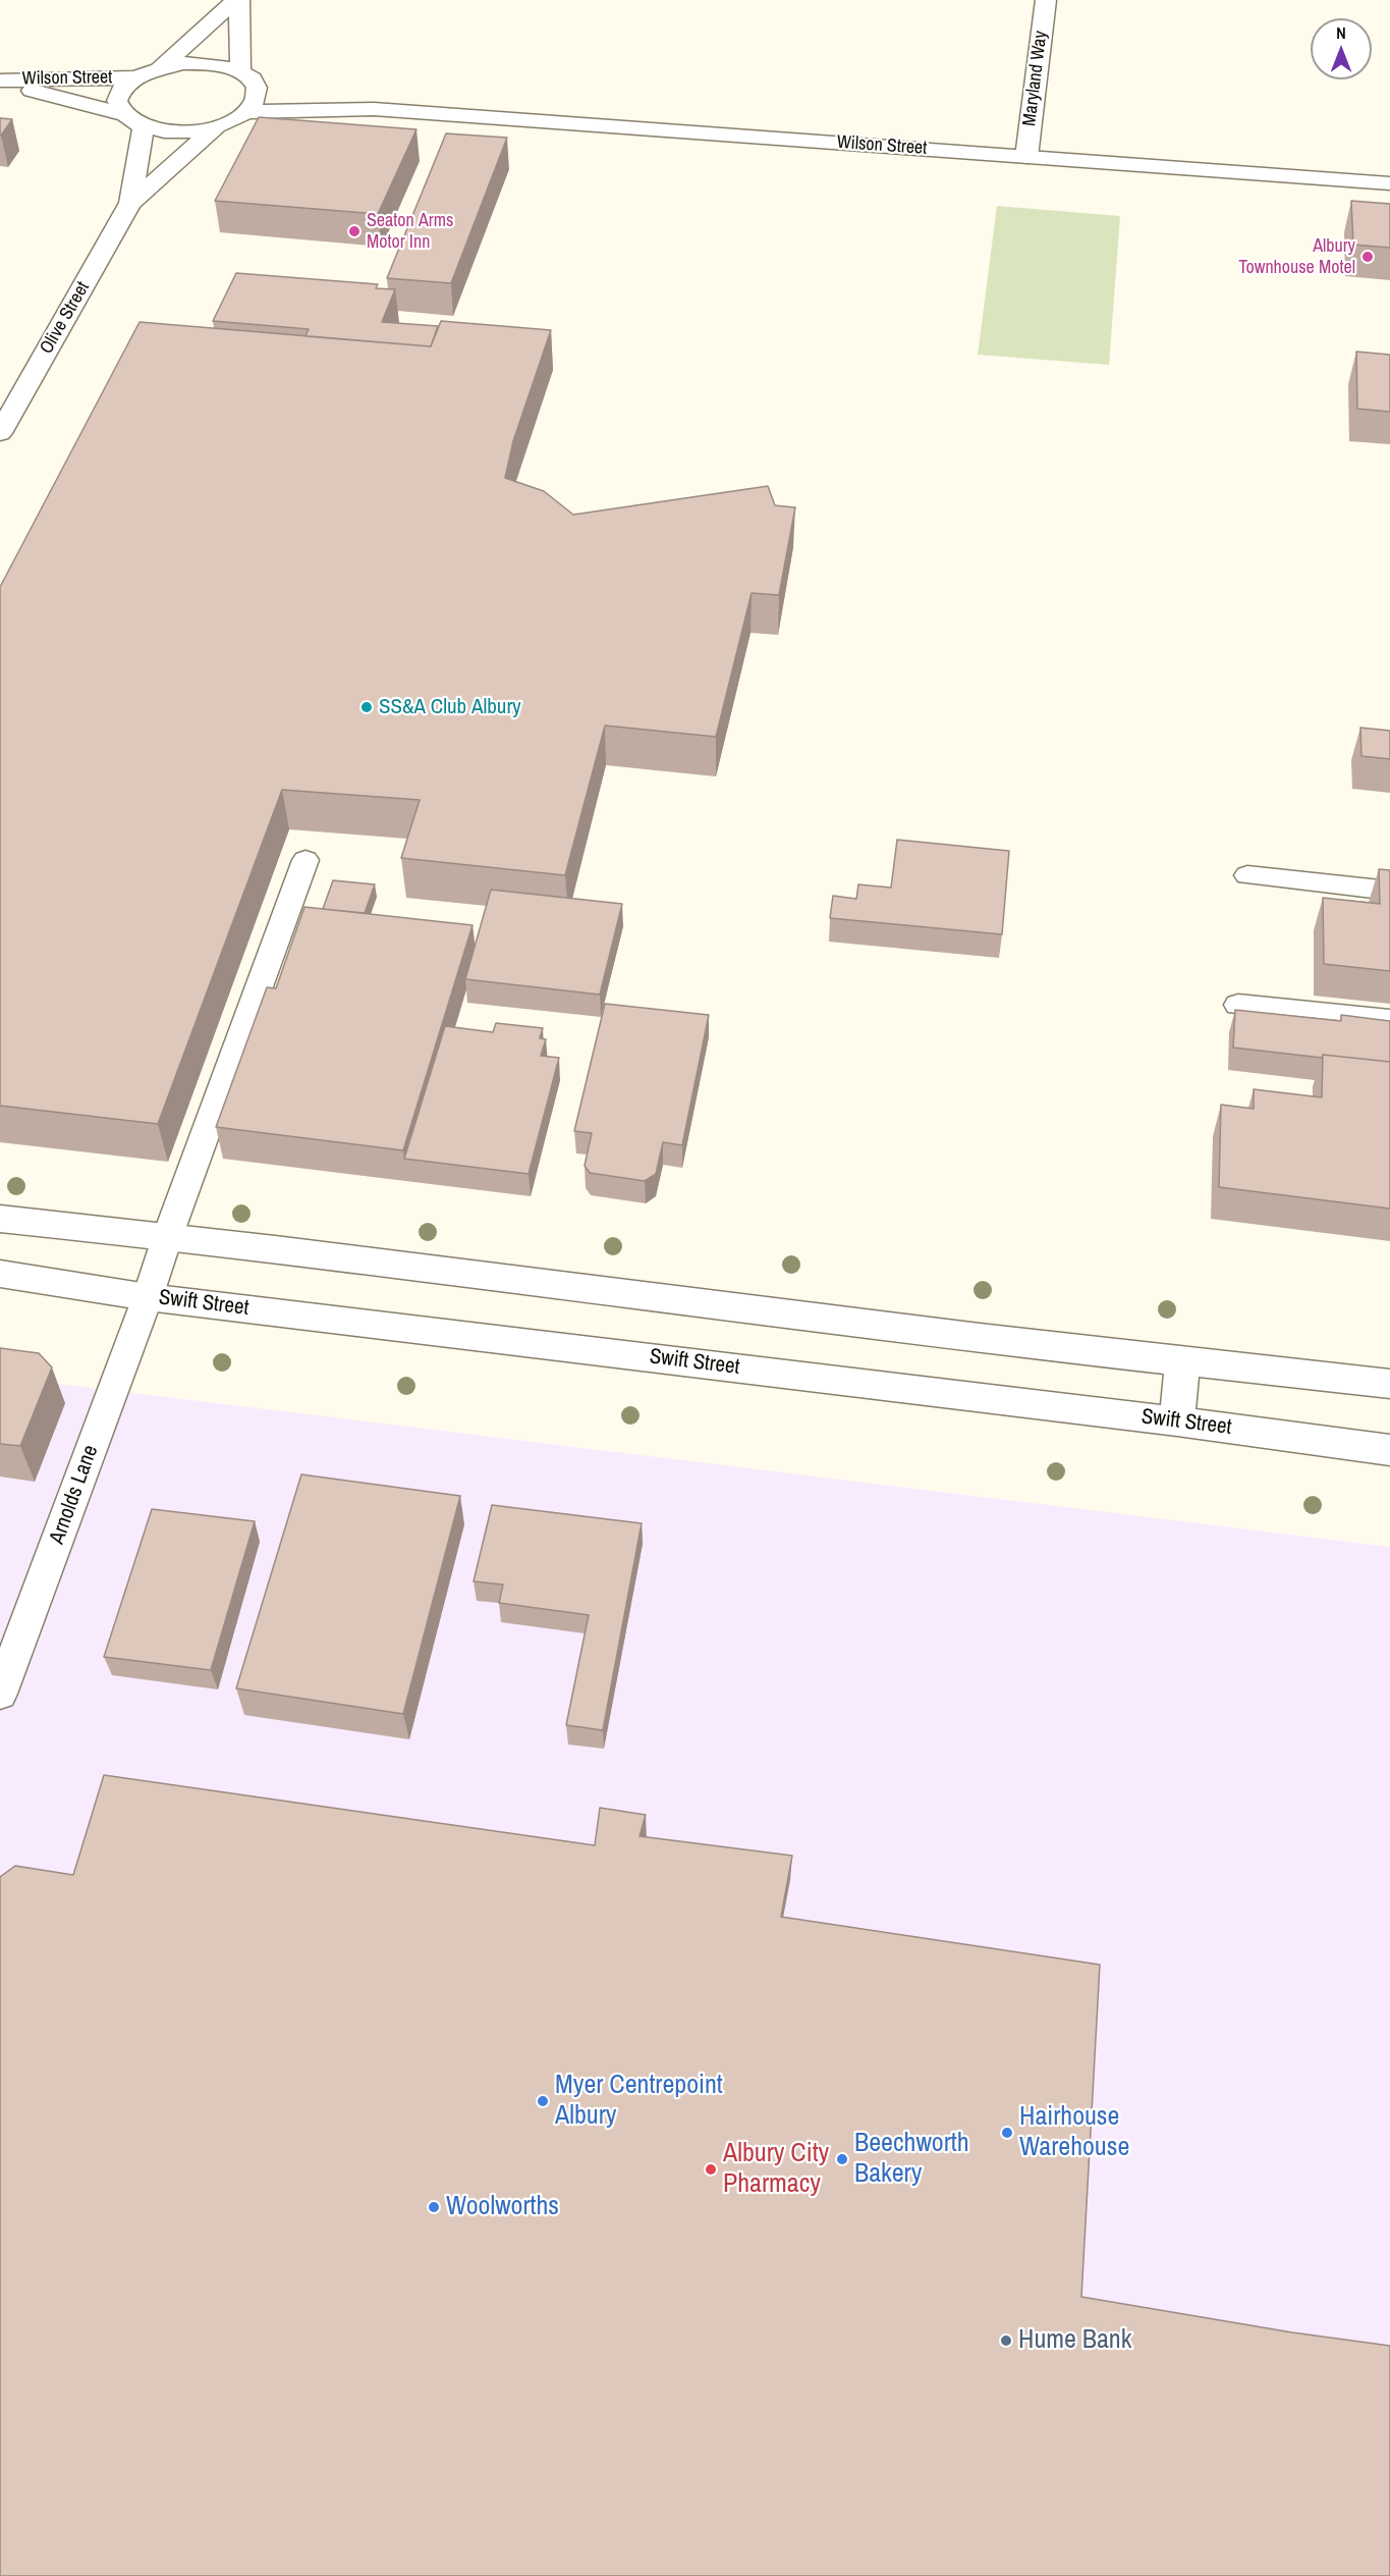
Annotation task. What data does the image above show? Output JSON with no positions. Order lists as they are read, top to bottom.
{
  "streets": {
    "street": [
      "Wilson Street",
      "Maryland Way",
      "Olive Street",
      "Swift Street"
    ],
    "lane": ["Arnolds Lane"]
  },
  "crossings": [
    ["Wilson Street", "Maryland Way"],
    ["Wilson Street", "Olive Street"],
    ["Swift Street", "Arnolds Lane"]
  ],
  "places": [
    "Seaton Arms Motor Inn",
    "Albury Townhouse Motel",
    "SS&A Club Albury",
    "Myer Centrepoint Albury",
    "Hairhouse Warehouse",
    "Beechworth Bakery",
    "Albury City Pharmacy",
    "Woolworths",
    "Hume Bank"
  ],
  "north": "top"
}
